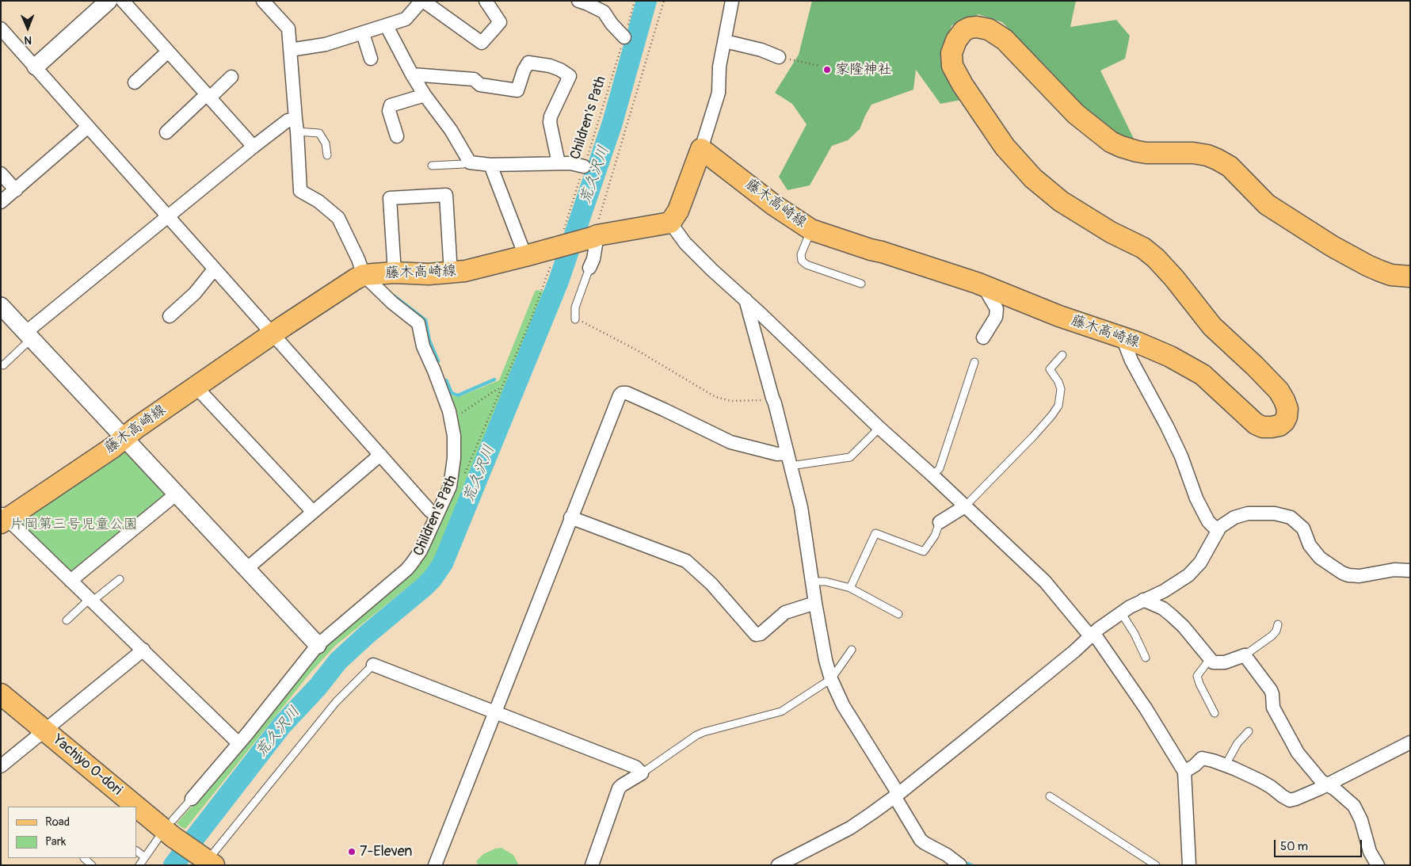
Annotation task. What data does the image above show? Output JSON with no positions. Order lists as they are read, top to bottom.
{
  "streets": {
    "main road": ["藤木高崎線", "Yachiyo O-dori"],
    "path": ["Children's Path"]
  },
  "crossings": [
    ["Children's Path", "藤木高崎線"]
  ],
  "water": ["荒久沢川"],
  "parks": ["片岡第三号児童公園"],
  "places": ["家隆神社", "7-Eleven"],
  "legend": ["Road", "Park"],
  "scale_bar": "50 m",
  "north": "bottom"
}
